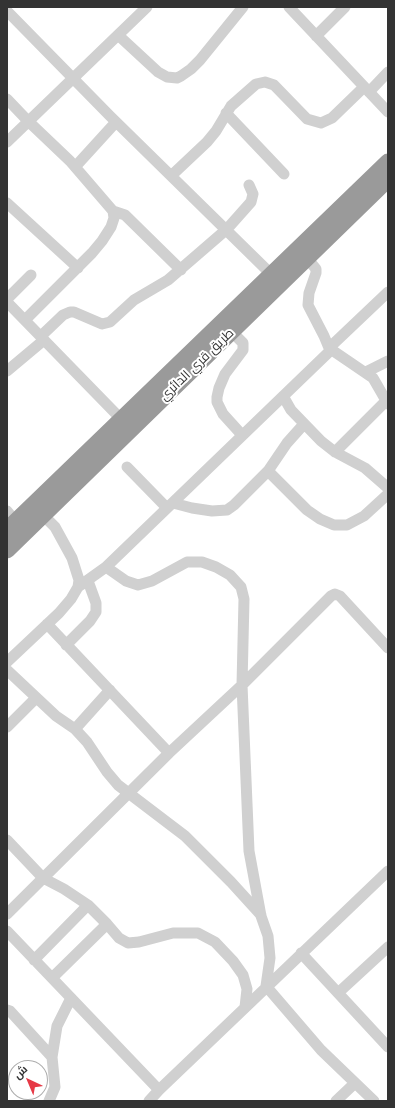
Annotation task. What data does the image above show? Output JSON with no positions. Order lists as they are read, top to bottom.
{
  "streets": {
    "highway": ["طريق قري الدائري"]
  },
  "north": "top left"
}
